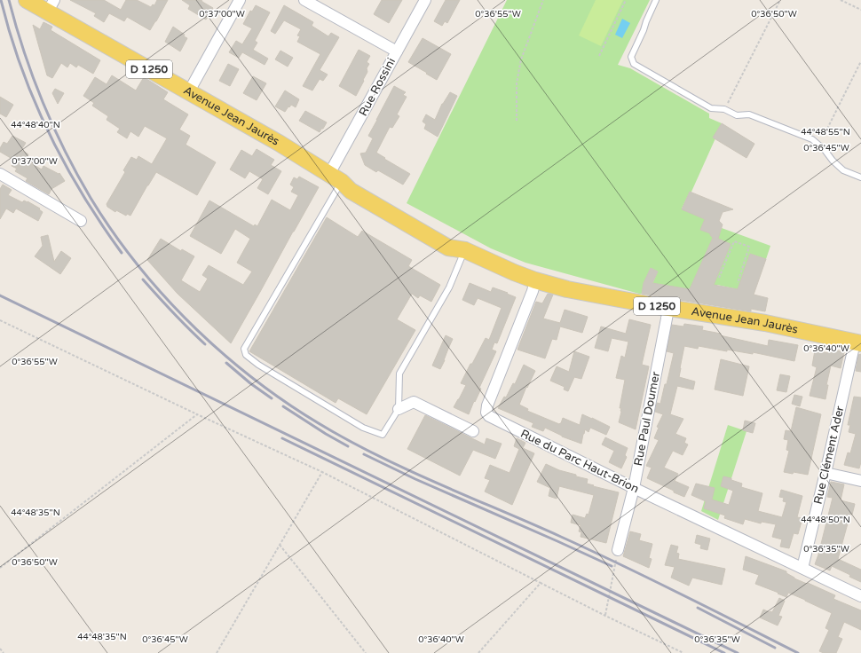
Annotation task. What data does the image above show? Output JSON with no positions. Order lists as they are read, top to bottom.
{
  "streets": {
    "main road": ["D 1250", "Avenue Jean Jaurès"],
    "street": [
      "Rue Rossini",
      "Rue Paul Doumer",
      "Rue Clément Ader",
      "Rue du Parc Haut-Brion"
    ]
  },
  "crossings": [
    ["Rue Rossini", "Avenue Jean Jaurès"],
    ["Avenue Jean Jaurès", "Rue Paul Doumer"],
    ["Avenue Jean Jaurès", "Rue Clément Ader"],
    ["Avenue Jean Jaurès", "Rue du Parc Haut-Brion"],
    ["Rue Paul Doumer", "Rue du Parc Haut-Brion"],
    ["Rue Clément Ader", "Rue du Parc Haut-Brion"]
  ],
  "coordinates": [
    "0°36'55\"W",
    "0°36'50\"W",
    "0°37'00\"W",
    "44°48'40\"N",
    "44°48'55\"N",
    "0°36'45\"W",
    "0°36'40\"W",
    "44°48'35\"N",
    "44°48'50\"N",
    "0°36'35\"W"
  ]
}
